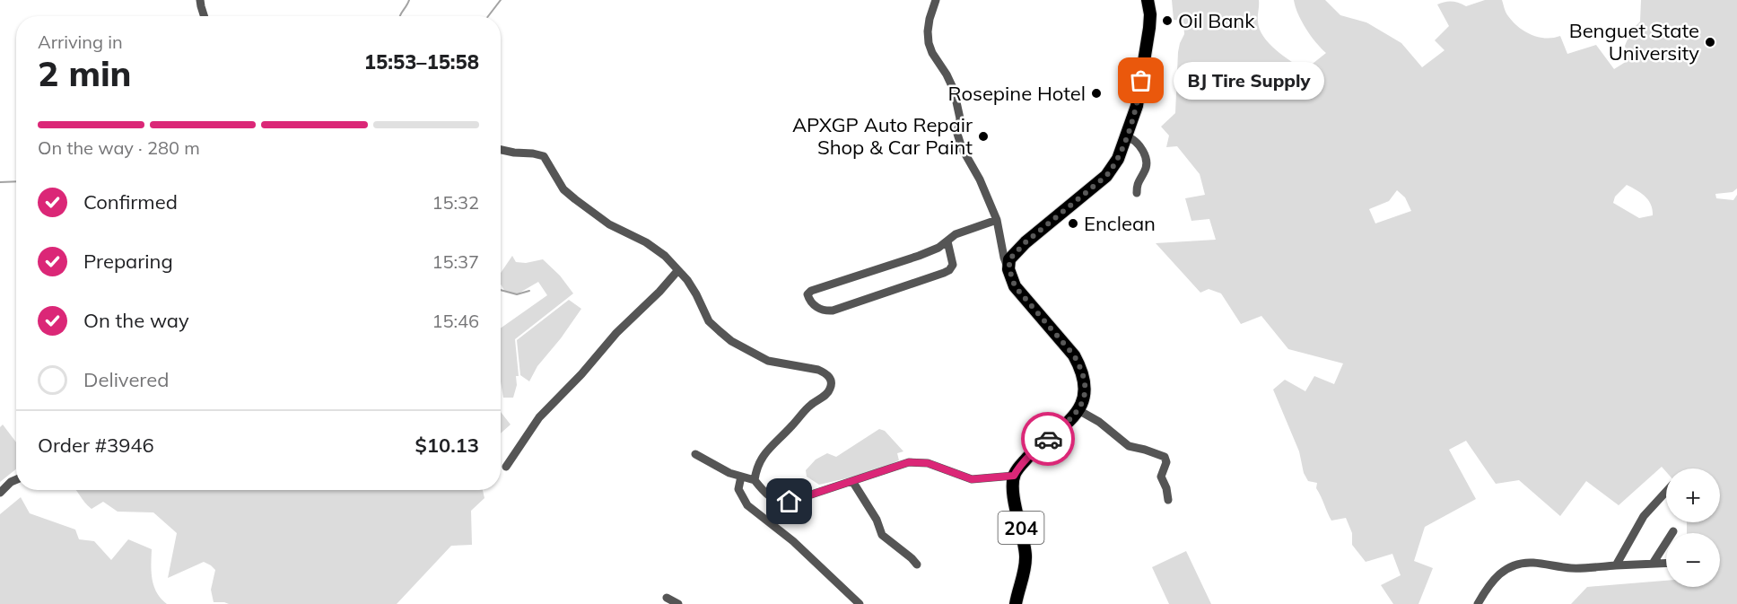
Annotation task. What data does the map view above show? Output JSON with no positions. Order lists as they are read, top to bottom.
{
  "streets": {
    "highway": ["204"]
  },
  "places": [
    "Oil Bank",
    "Benguet State University",
    "BJ Tire Supply",
    "Rosepine Hotel",
    "APXGP Auto Repair Shop & Car Paint",
    "Enclean"
  ],
  "page": {
    "heading": ["2 min", "Arriving in", "15:53–15:58"],
    "panel": ["Order #3946", "$10.13"],
    "bubble": "BJ Tire Supply",
    "bar": "On the way · 280 m",
    "list": [
      ["Confirmed", "15:32"],
      ["Preparing", "15:37"],
      ["On the way", "15:46"],
      "Delivered"
    ],
    "map_buttons": ["+", "−"]
  }
}
